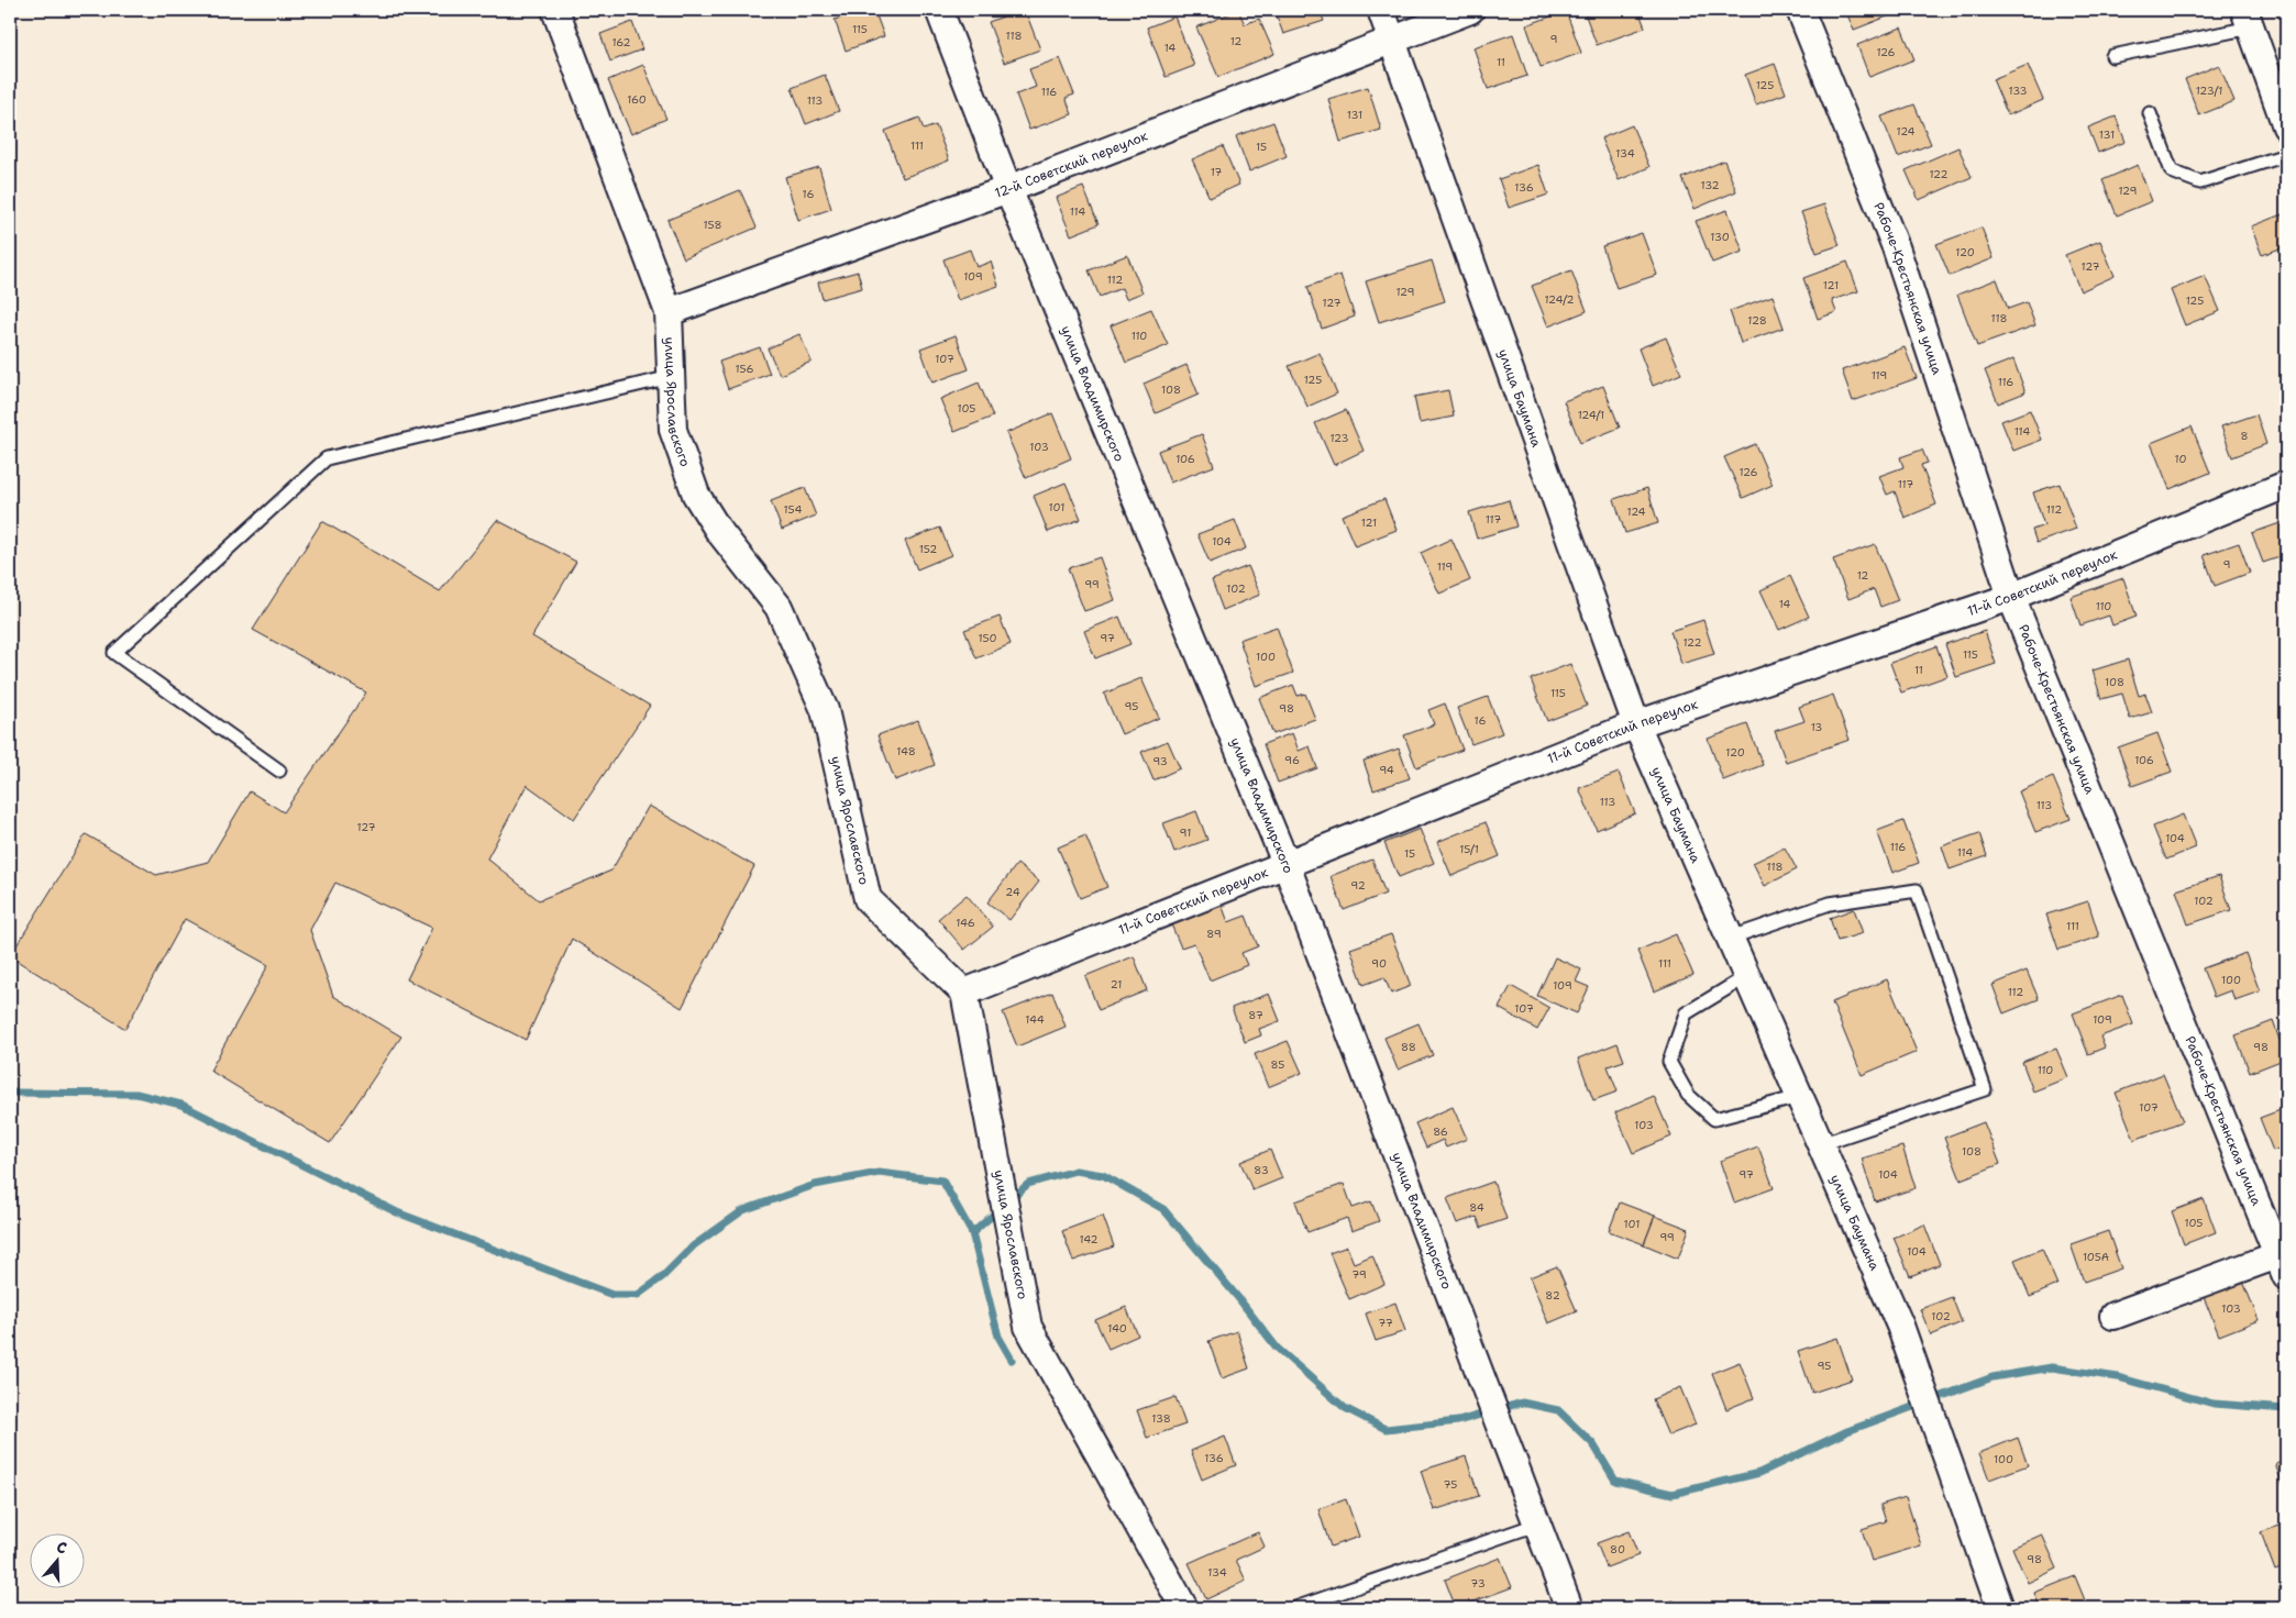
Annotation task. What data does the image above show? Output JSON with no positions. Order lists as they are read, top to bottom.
{
  "streets": {
    "street": [
      "12-й Советский переулок",
      "Рабоче-Крестьянская улица",
      "улица Владимирского",
      "улица Баумана",
      "улица Ярославского",
      "11-й Советский переулок"
    ]
  },
  "crossings": [
    ["12-й Советский переулок", "улица Владимирского"],
    ["12-й Советский переулок", "улица Баумана"],
    ["12-й Советский переулок", "улица Ярославского"],
    ["Рабоче-Крестьянская улица", "11-й Советский переулок"],
    ["улица Владимирского", "11-й Советский переулок"],
    ["улица Баумана", "11-й Советский переулок"],
    ["улица Ярославского", "11-й Советский переулок"]
  ],
  "house_numbers": [
    "115",
    "118",
    "9",
    "12",
    "162",
    "14",
    "126",
    "11",
    "125",
    "133",
    "123/1",
    "116",
    "160",
    "113",
    "131",
    "124",
    "131",
    "111",
    "15",
    "134",
    "17",
    "122",
    "132",
    "136",
    "129",
    "16",
    "114",
    "158",
    "130",
    "120",
    "127",
    "109",
    "112",
    "121",
    "129",
    "124/2",
    "125",
    "127",
    "118",
    "128",
    "110",
    "107",
    "156",
    "119",
    "125",
    "116",
    "108",
    "105",
    "124/1",
    "114",
    "8",
    "123",
    "103",
    "106",
    "10",
    "126",
    "117",
    "101",
    "154",
    "112",
    "124",
    "117",
    "121",
    "104",
    "152",
    "9",
    "119",
    "12",
    "99",
    "102",
    "14",
    "110",
    "150",
    "97",
    "122",
    "115",
    "100",
    "11",
    "108",
    "115",
    "95",
    "98",
    "16",
    "13",
    "148",
    "120",
    "96",
    "106",
    "93",
    "94",
    "113",
    "113",
    "127",
    "91",
    "104",
    "116",
    "15/1",
    "114",
    "15",
    "118",
    "92",
    "24",
    "102",
    "146",
    "111",
    "89",
    "90",
    "111",
    "100",
    "21",
    "109",
    "112",
    "107",
    "87",
    "144",
    "109",
    "88",
    "98",
    "85",
    "110",
    "107",
    "103",
    "86",
    "108",
    "83",
    "97",
    "104",
    "84",
    "105",
    "101",
    "99",
    "142",
    "104",
    "105А",
    "79",
    "82",
    "103",
    "102",
    "77",
    "140",
    "95",
    "138",
    "136",
    "100",
    "75",
    "80",
    "98",
    "134",
    "73"
  ],
  "north": "top"
}
